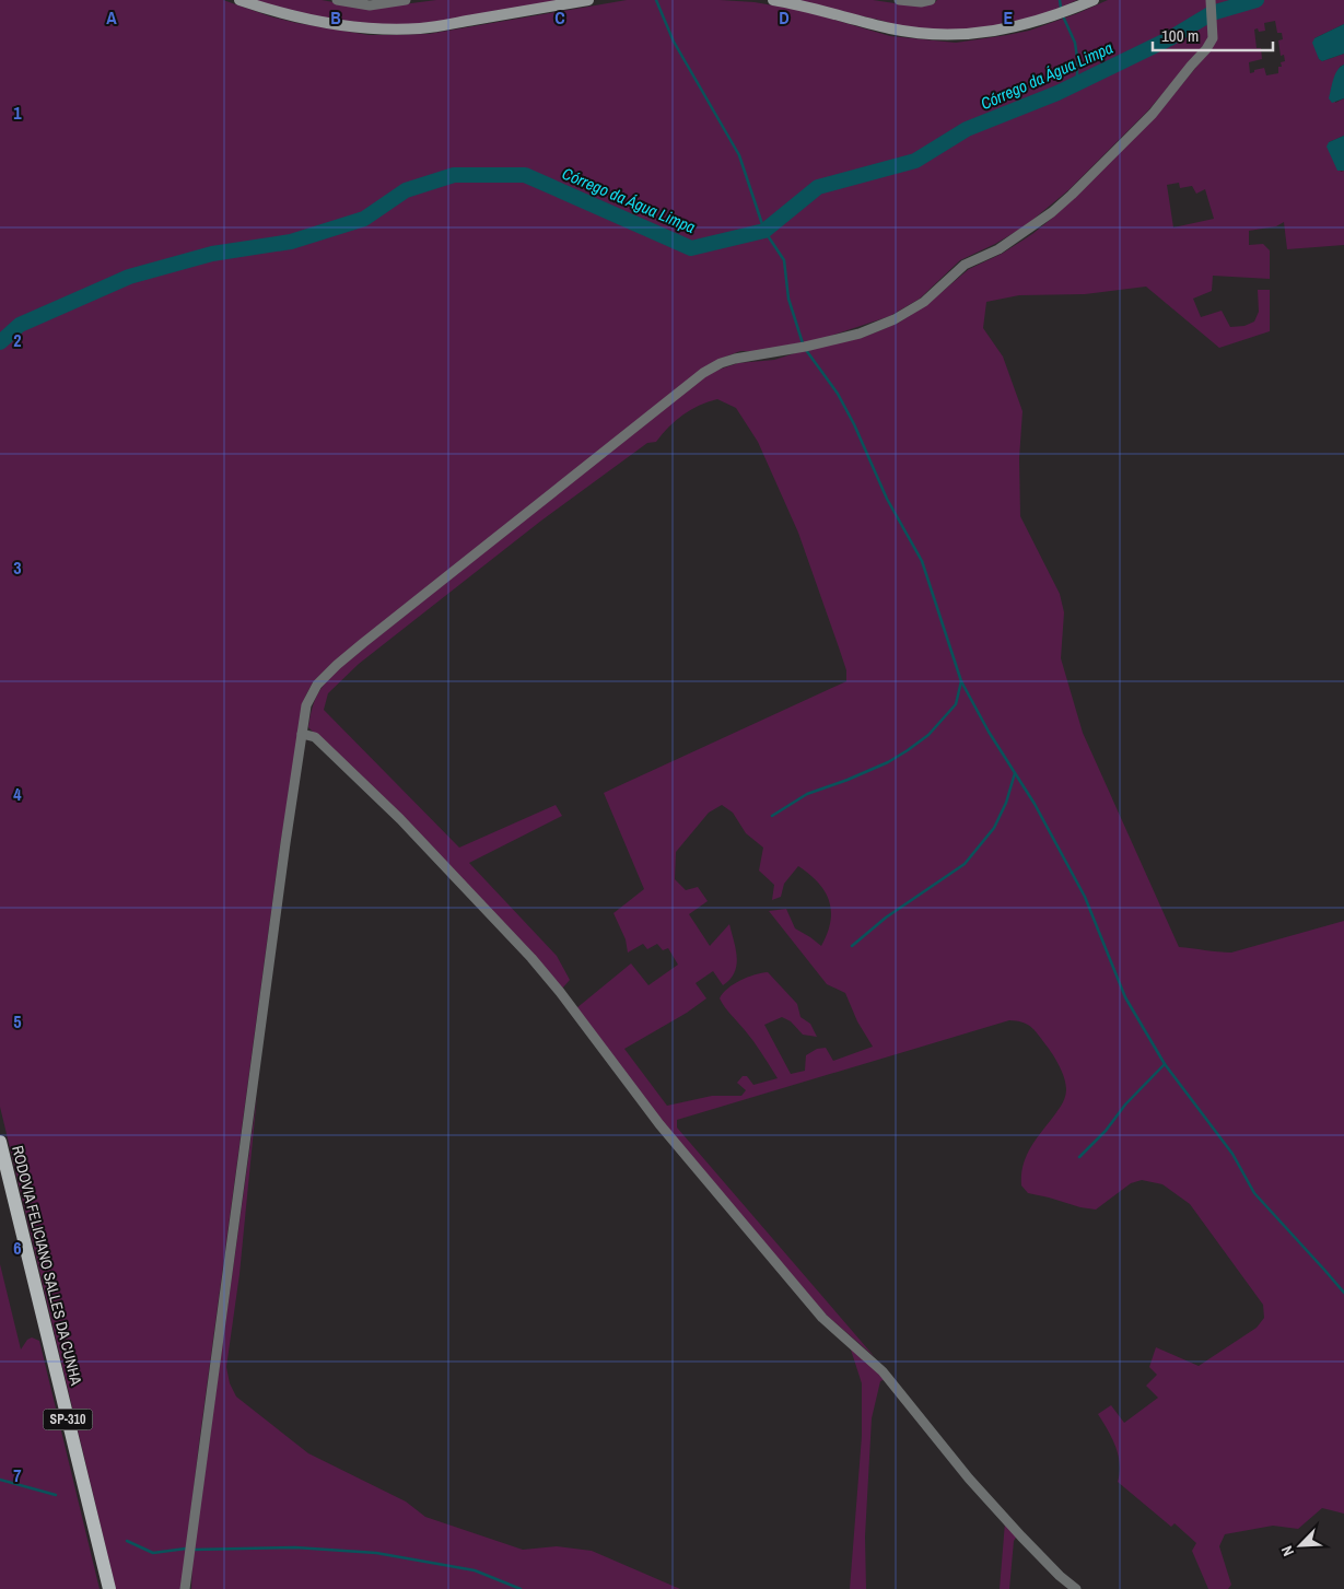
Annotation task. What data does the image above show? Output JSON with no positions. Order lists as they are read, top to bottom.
{
  "streets": {
    "main road": ["RODOVIA FELICIANO SALLES DA CUNHA", "SP-310"]
  },
  "water": ["Córrego da Água Limpa"],
  "scale_bar": "100 m",
  "north": "bottom left",
  "grid": {
    "columns": [
      "A",
      "B",
      "C",
      "D",
      "E"
    ],
    "rows": [
      "1",
      "2",
      "3",
      "4",
      "5",
      "6",
      "7"
    ]
  }
}
